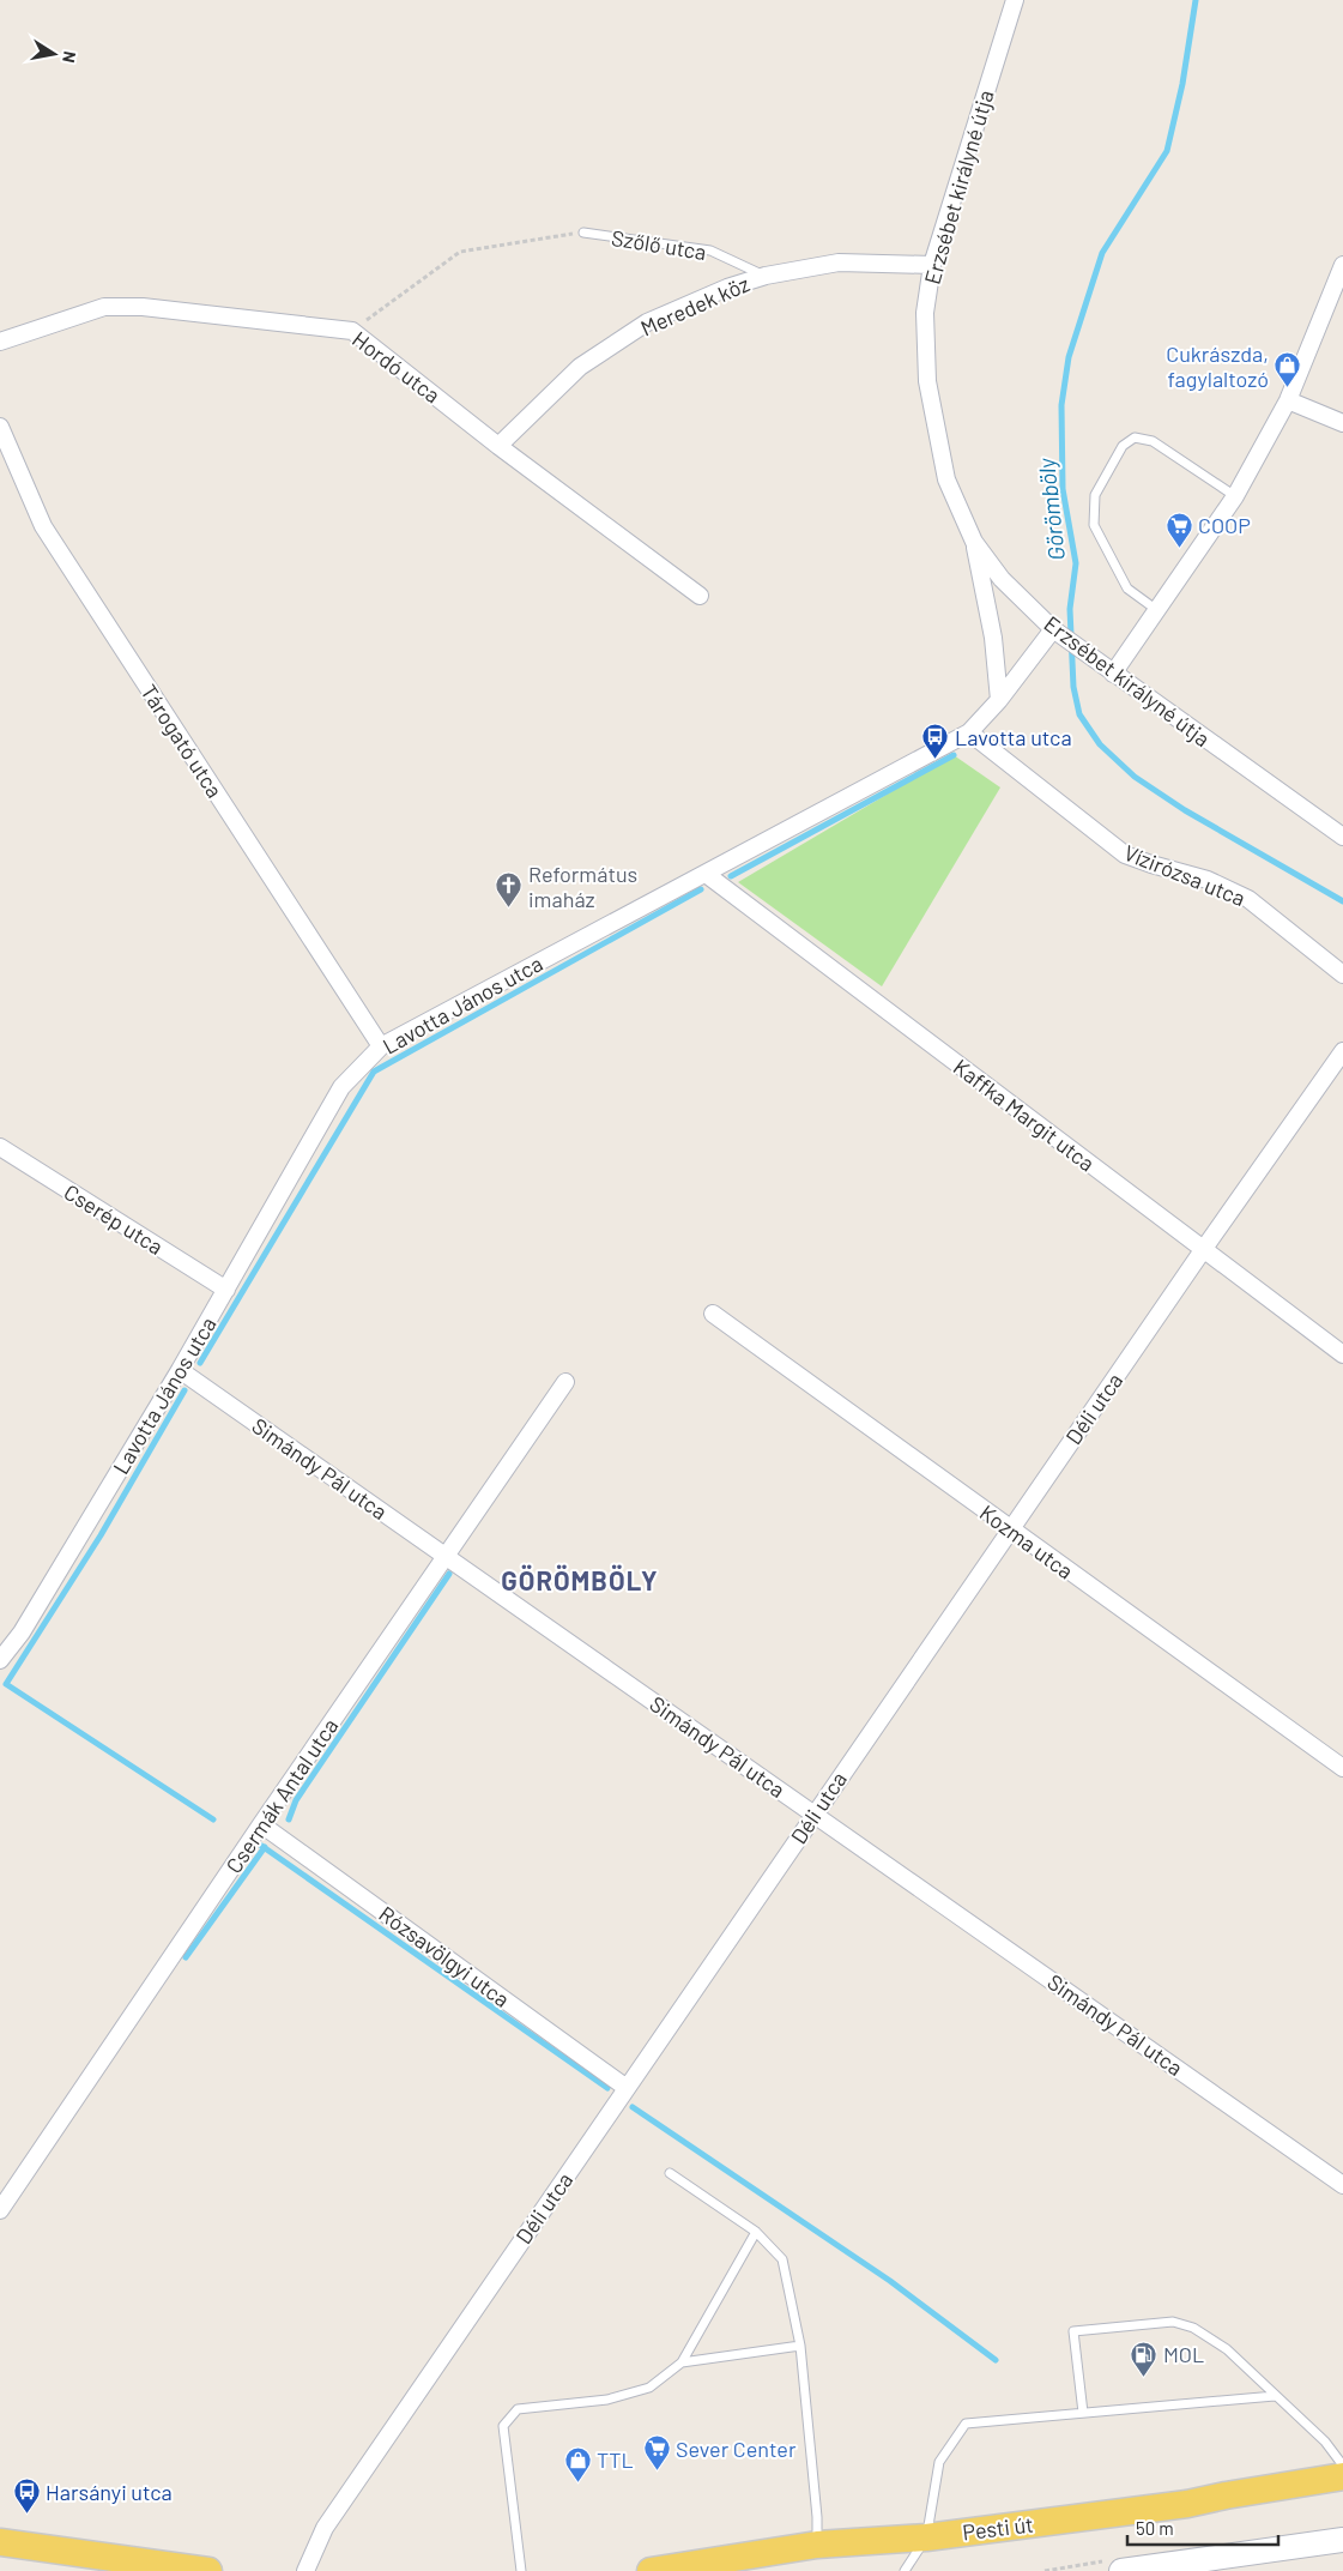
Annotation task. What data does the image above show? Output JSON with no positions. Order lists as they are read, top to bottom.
{
  "streets": {
    "main road": ["Pesti út"],
    "street": [
      "Erzsébet királyné útja",
      "Meredek köz",
      "Hordó utca",
      "Tárogató utca",
      "Vízirózsa utca",
      "Lavotta János utca",
      "Kaffka Margit utca",
      "Cserép utca",
      "Déli utca",
      "Simándy Pál utca",
      "Kozma utca",
      "Csermák Antal utca",
      "Rózsavölgyi utca"
    ],
    "lane": ["Szőlő utca"]
  },
  "crossings": [
    ["Erzsébet királyné útja", "Meredek köz"],
    ["Erzsébet királyné útja", "Lavotta János utca"],
    ["Szőlő utca", "Meredek köz"],
    ["Meredek köz", "Hordó utca"],
    ["Tárogató utca", "Lavotta János utca"],
    ["Vízirózsa utca", "Lavotta János utca"],
    ["Lavotta János utca", "Kaffka Margit utca"],
    ["Lavotta János utca", "Cserép utca"],
    ["Lavotta János utca", "Simándy Pál utca"],
    ["Kaffka Margit utca", "Déli utca"],
    ["Déli utca", "Simándy Pál utca"],
    ["Déli utca", "Kozma utca"],
    ["Déli utca", "Rózsavölgyi utca"],
    ["Simándy Pál utca", "Csermák Antal utca"],
    ["Csermák Antal utca", "Rózsavölgyi utca"]
  ],
  "districts": ["GÖRÖMBÖLY"],
  "water": ["Görömböly"],
  "places": {
    "shop": ["Cukrászda, fagylaltozó", "TTL"],
    "supermarket": ["COOP", "Sever Center"],
    "bus stop": ["Lavotta utca", "Harsányi utca"],
    "church": ["Református imaház"],
    "fuel station": ["MOL"]
  },
  "scale_bar": "50 m",
  "north": "right"
}
